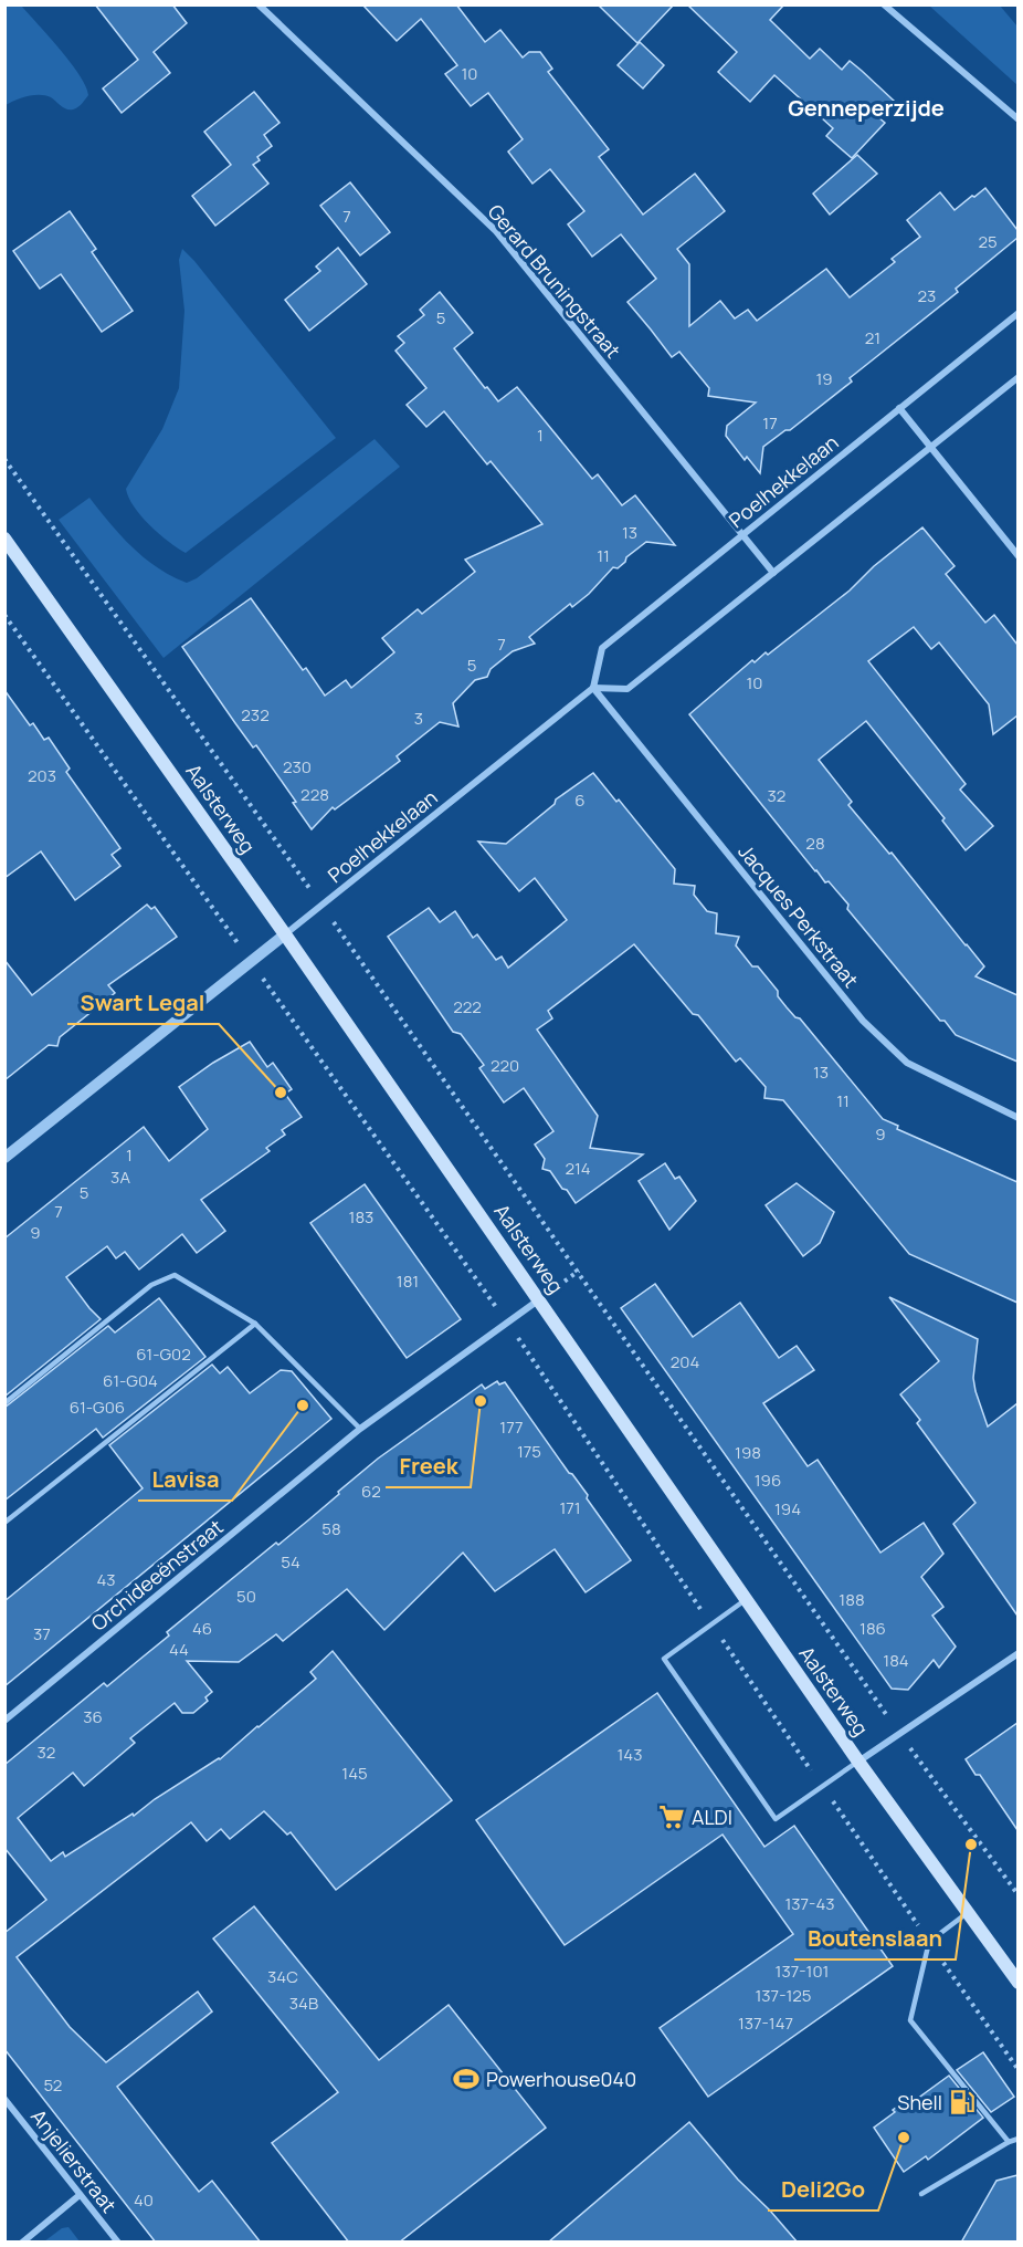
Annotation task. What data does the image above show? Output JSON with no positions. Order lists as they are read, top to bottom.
{
  "streets": {
    "main road": ["Aalsterweg"],
    "street": [
      "Gerard Bruningstraat",
      "Poelhekkelaan",
      "Jacques Perkstraat",
      "Orchideeënstraat",
      "Anjelierstraat"
    ]
  },
  "crossings": [
    ["Gerard Bruningstraat", "Poelhekkelaan"],
    ["Poelhekkelaan", "Aalsterweg"],
    ["Poelhekkelaan", "Jacques Perkstraat"],
    ["Aalsterweg", "Orchideeënstraat"]
  ],
  "districts": ["Genneperzijde"],
  "places": {
    "other": [
      "Swart Legal",
      "Freek",
      "Lavisa",
      "Boutenslaan",
      "Deli2Go"
    ],
    "supermarket": ["ALDI"],
    "sports": ["Powerhouse040"],
    "fuel station": ["Shell"]
  },
  "house_numbers": [
    "10",
    "7",
    "25",
    "23",
    "5",
    "21",
    "19",
    "17",
    "1",
    "13",
    "11",
    "7",
    "5",
    "10",
    "232",
    "3",
    "230",
    "203",
    "228",
    "32",
    "6",
    "28",
    "222",
    "220",
    "13",
    "11",
    "9",
    "1",
    "214",
    "3A",
    "5",
    "7",
    "183",
    "9",
    "181",
    "61-G02",
    "204",
    "61-G04",
    "61-G06",
    "177",
    "175",
    "198",
    "196",
    "62",
    "171",
    "194",
    "58",
    "54",
    "43",
    "50",
    "188",
    "46",
    "186",
    "37",
    "44",
    "184",
    "36",
    "32",
    "143",
    "145",
    "137-43",
    "137-101",
    "34C",
    "137-125",
    "34B",
    "137-147",
    "52",
    "40"
  ]
}
